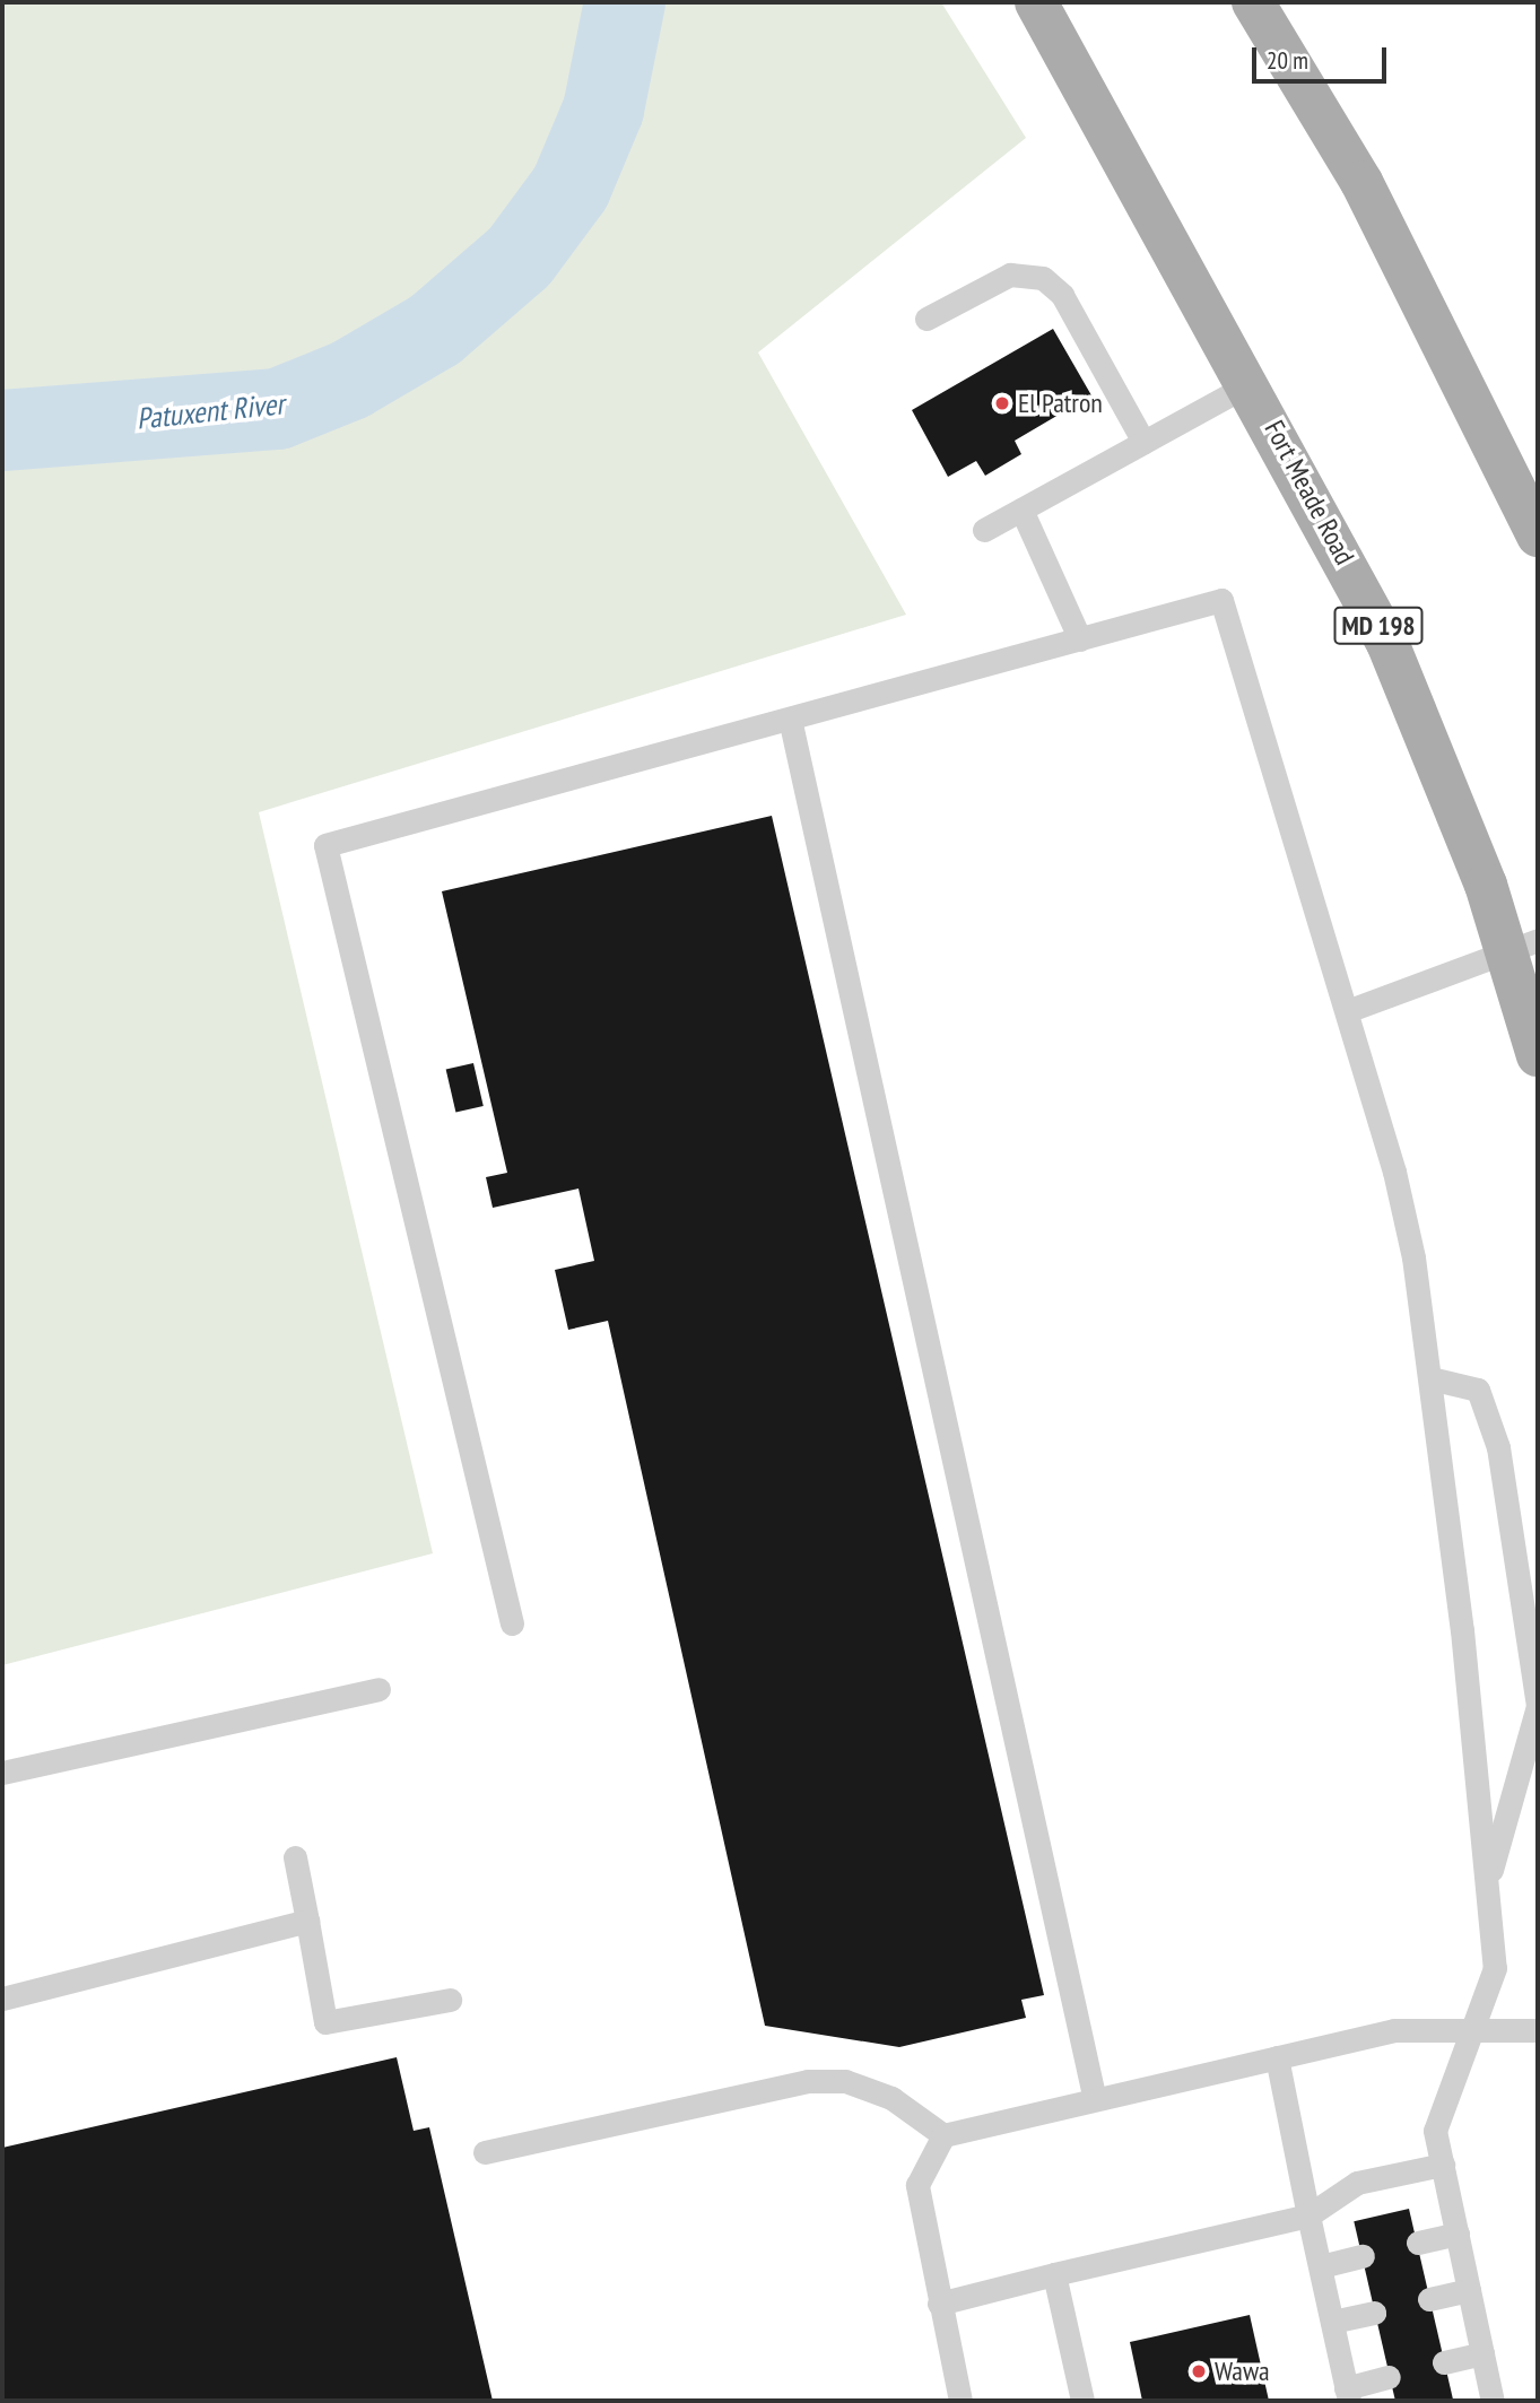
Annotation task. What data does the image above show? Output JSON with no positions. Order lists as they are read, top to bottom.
{
  "streets": {
    "main road": ["Fort Meade Road", "MD 198"]
  },
  "water": ["Patuxent River"],
  "places": ["El Patron", "Wawa"],
  "scale_bar": "20 m"
}
